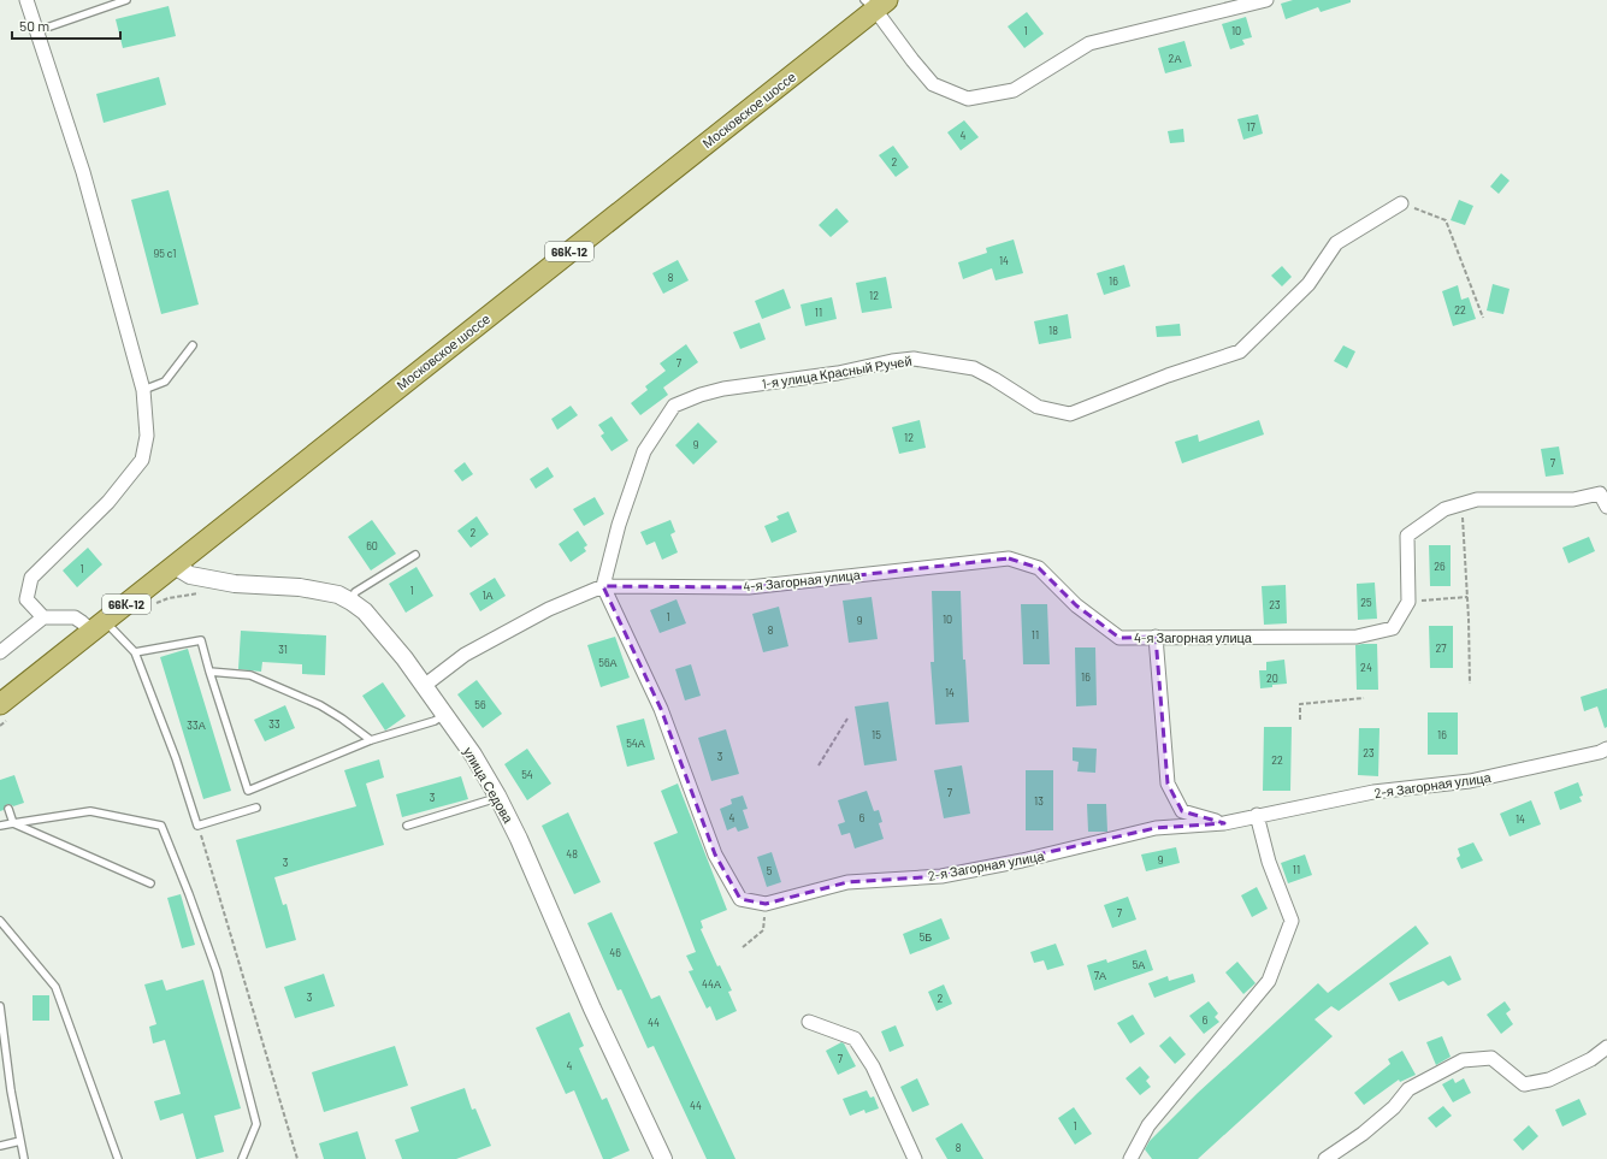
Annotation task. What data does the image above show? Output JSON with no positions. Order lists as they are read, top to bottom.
{
  "streets": {
    "main road": ["Московское шоссе", "66К-12"],
    "street": [
      "1-я улица Красный Ручей",
      "4-я Загорная улица",
      "улица Седова",
      "2-я Загорная улица"
    ]
  },
  "crossings": [
    ["Московское шоссе", "улица Седова"],
    ["1-я улица Красный Ручей", "4-я Загорная улица"],
    ["4-я Загорная улица", "улица Седова"]
  ],
  "house_numbers": [
    "1",
    "10",
    "2А",
    "17",
    "4",
    "2",
    "95 с1",
    "14",
    "8",
    "16",
    "12",
    "22",
    "11",
    "18",
    "7",
    "12",
    "9",
    "7",
    "2",
    "60",
    "26",
    "1",
    "1",
    "1А",
    "25",
    "23",
    "1",
    "10",
    "9",
    "8",
    "11",
    "27",
    "31",
    "56А",
    "24",
    "16",
    "20",
    "14",
    "56",
    "33",
    "33А",
    "15",
    "16",
    "54А",
    "23",
    "3",
    "22",
    "54",
    "7",
    "3",
    "13",
    "4",
    "6",
    "14",
    "48",
    "9",
    "3",
    "11",
    "5",
    "7",
    "5Б",
    "46",
    "5А",
    "7А",
    "44А",
    "3",
    "2",
    "6",
    "44",
    "7",
    "4",
    "44",
    "1",
    "8"
  ],
  "scale_bar": "50 m"
}
